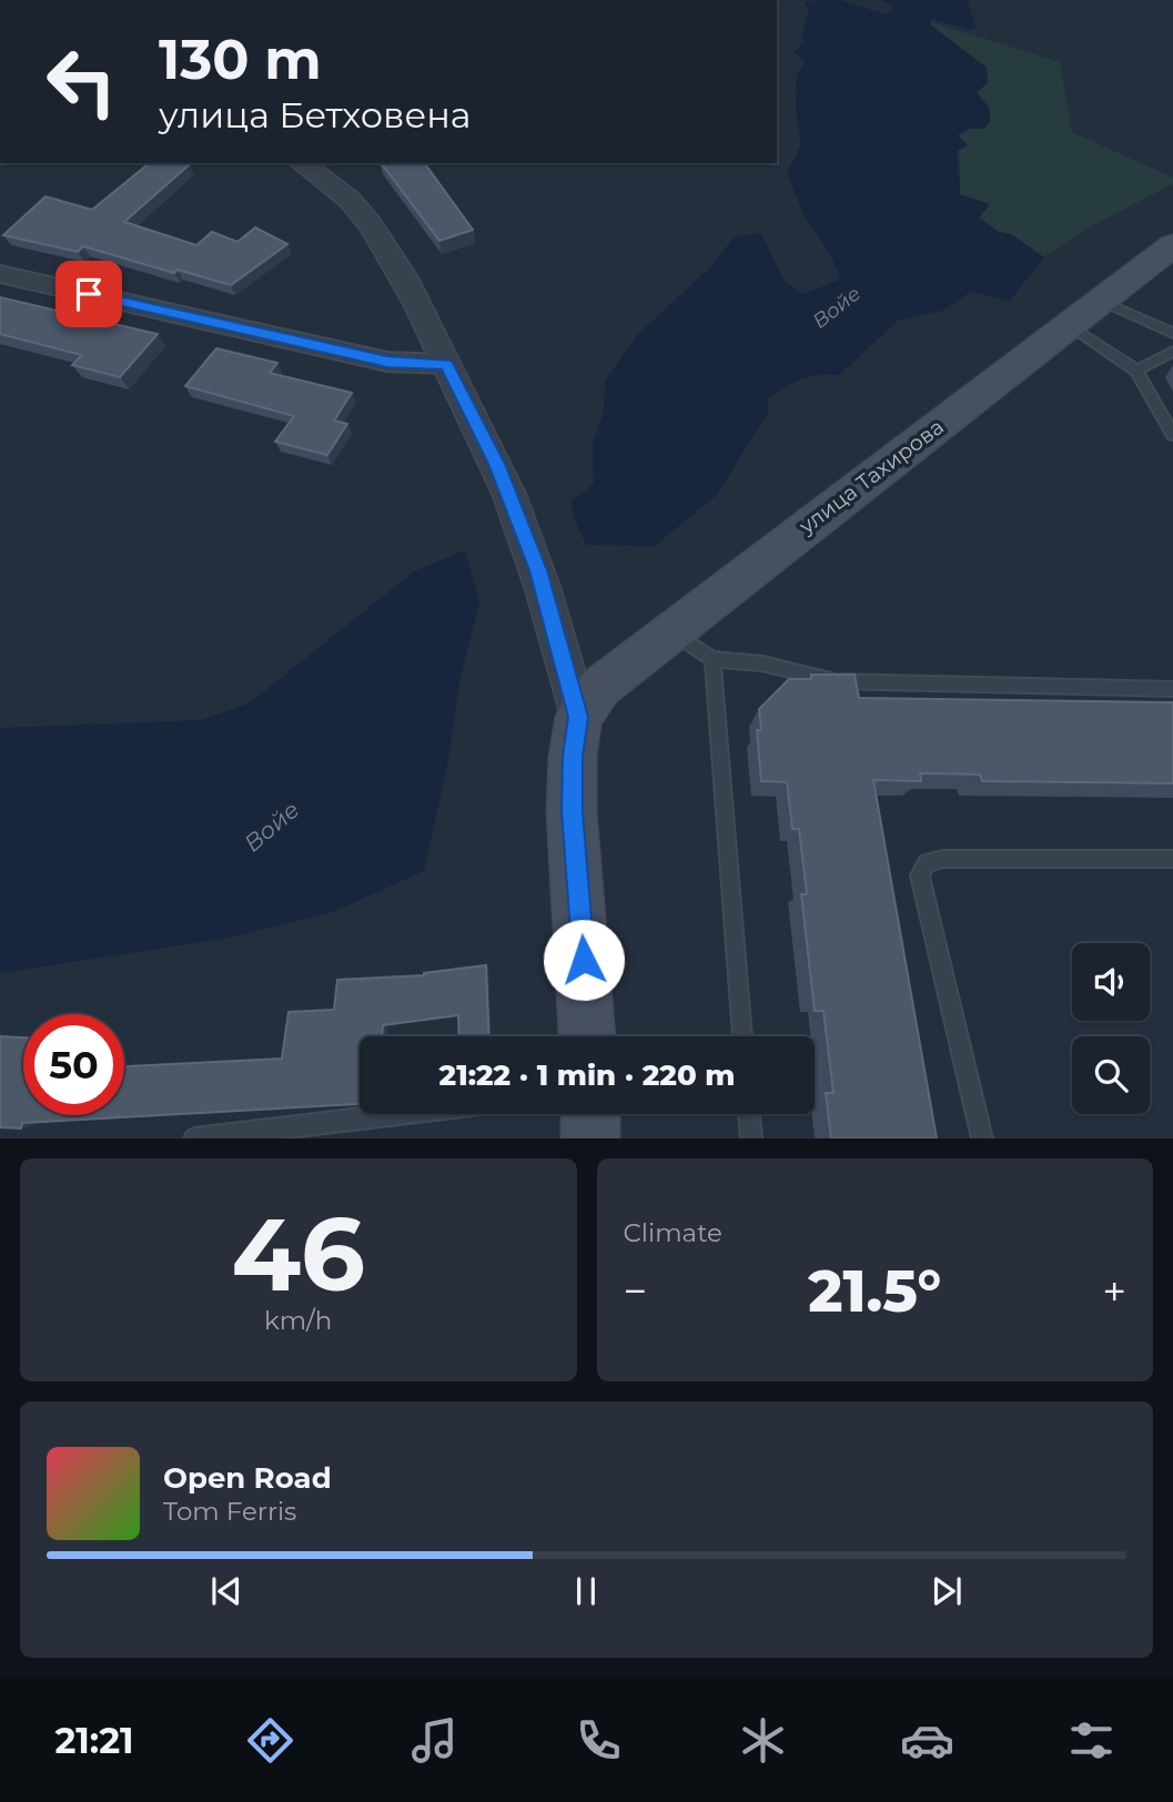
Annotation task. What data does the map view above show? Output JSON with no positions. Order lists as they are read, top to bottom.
{
  "streets": {
    "main road": ["улица Тахирова"]
  },
  "water": ["Войе"],
  "page": {
    "turn": ["130 m", "улица Бетховена"],
    "limit": "50",
    "trip": "21:22 · 1 min · 220 m",
    "tile": [
      ["46", "km/h"],
      "Climate"
    ],
    "heat": ["−", "21.5°", "+"],
    "song": ["Open Road", "Tom Ferris"],
    "tabs": "21:21"
  }
}
